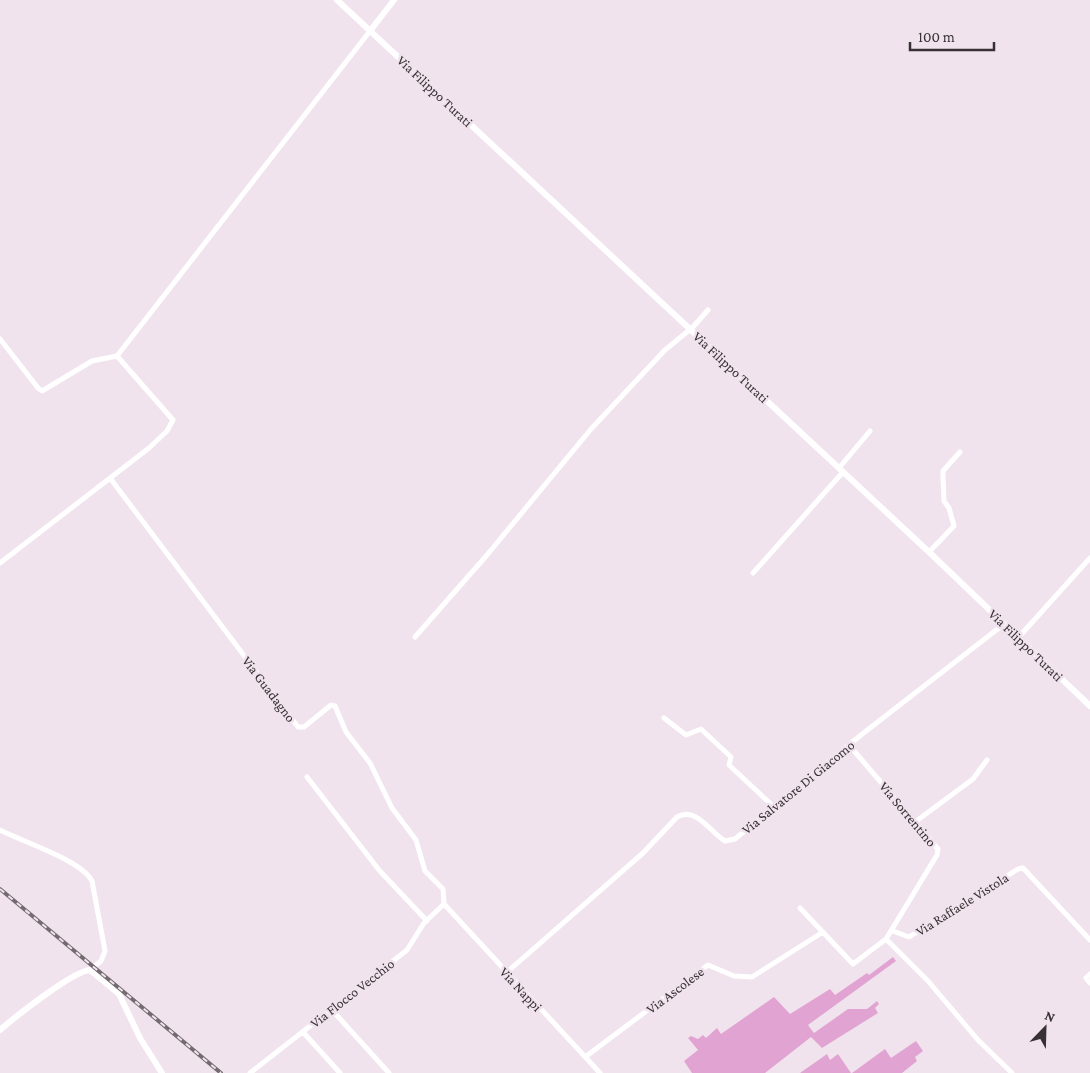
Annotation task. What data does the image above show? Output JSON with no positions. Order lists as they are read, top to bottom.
{
  "streets": {
    "street": [
      "Via Filippo Turati",
      "Via Guadagno",
      "Via Salvatore Di Giacomo",
      "Via Sorrentino",
      "Via Raffaele Vistola",
      "Via Nappi",
      "Via Ascolese",
      "Via Flocco Vecchio"
    ]
  },
  "crossings": [
    ["Via Filippo Turati", "Via Salvatore Di Giacomo"],
    ["Via Guadagno", "Via Nappi"],
    ["Via Guadagno", "Via Flocco Vecchio"],
    ["Via Salvatore Di Giacomo", "Via Sorrentino"],
    ["Via Salvatore Di Giacomo", "Via Nappi"],
    ["Via Sorrentino", "Via Raffaele Vistola"],
    ["Via Sorrentino", "Via Ascolese"],
    ["Via Nappi", "Via Ascolese"],
    ["Via Nappi", "Via Flocco Vecchio"]
  ],
  "scale_bar": "100 m",
  "north": "top right"
}
